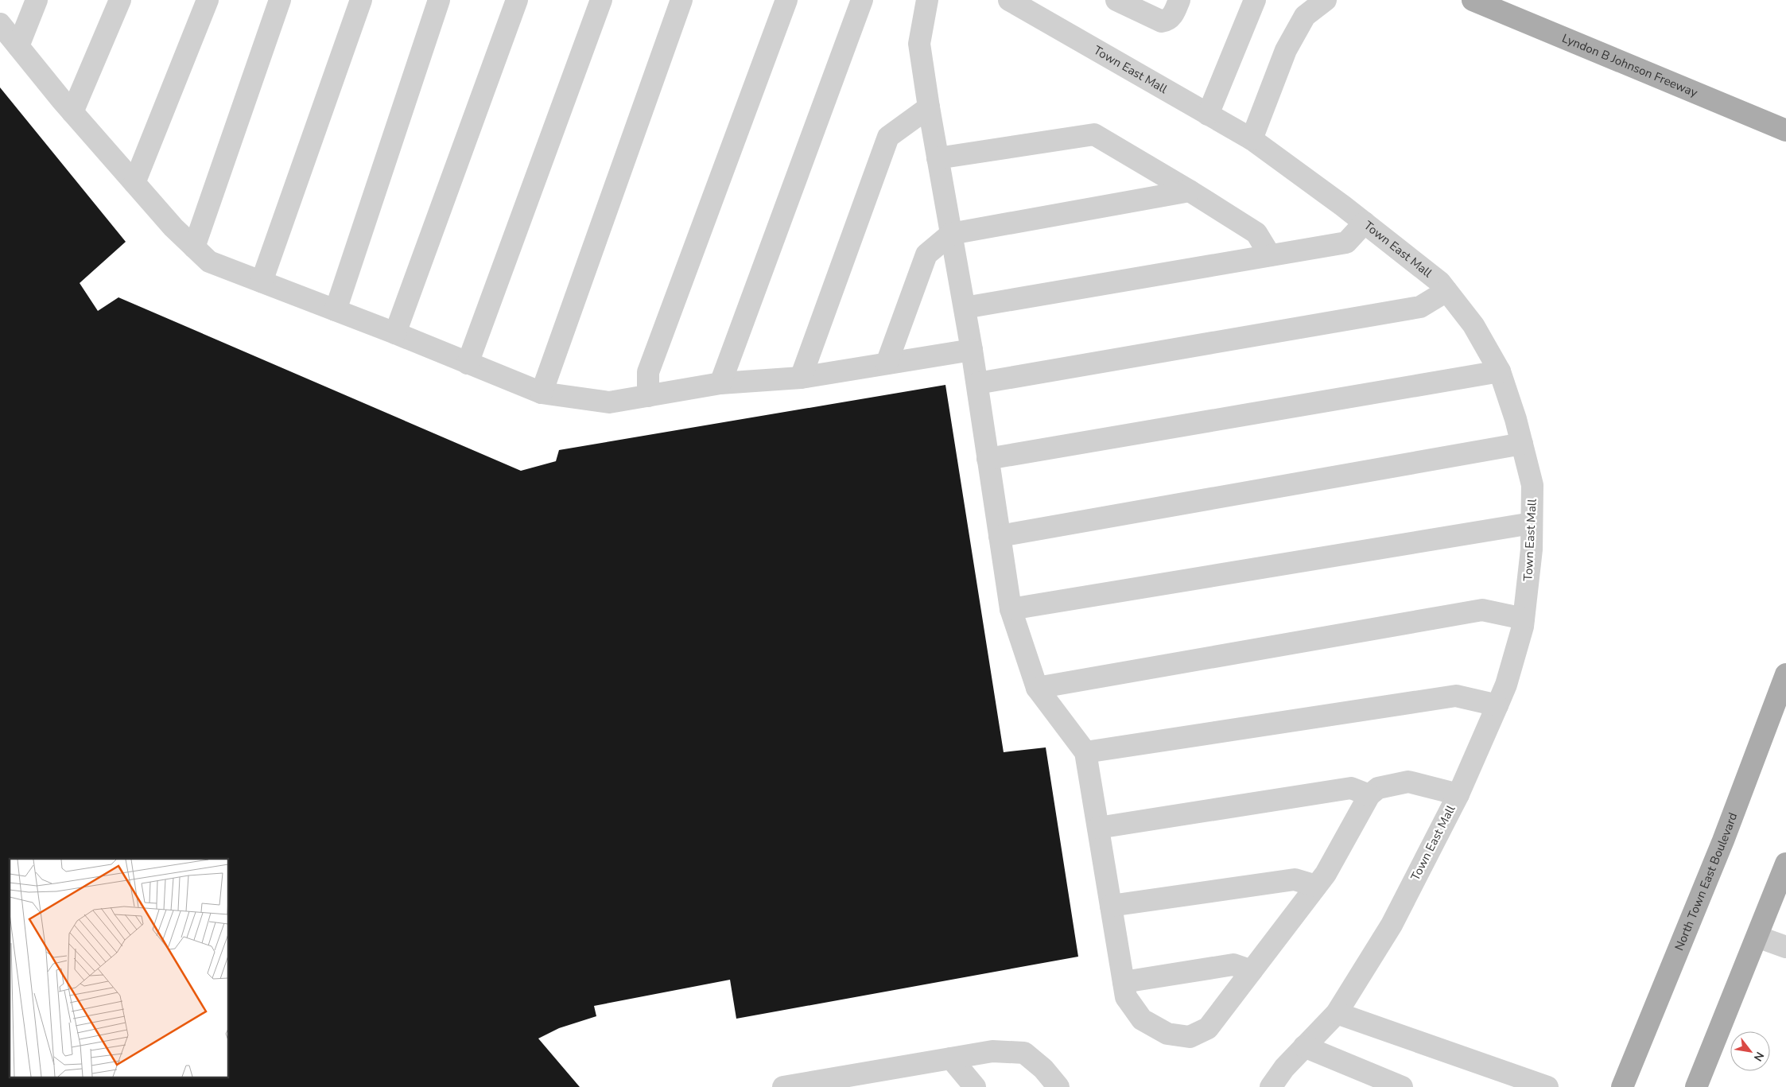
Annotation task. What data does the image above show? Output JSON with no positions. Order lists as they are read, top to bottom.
{
  "streets": {
    "main road": ["Lyndon B Johnson Freeway", "North Town East Boulevard"],
    "street": ["Town East Mall"]
  },
  "north": "bottom right"
}
